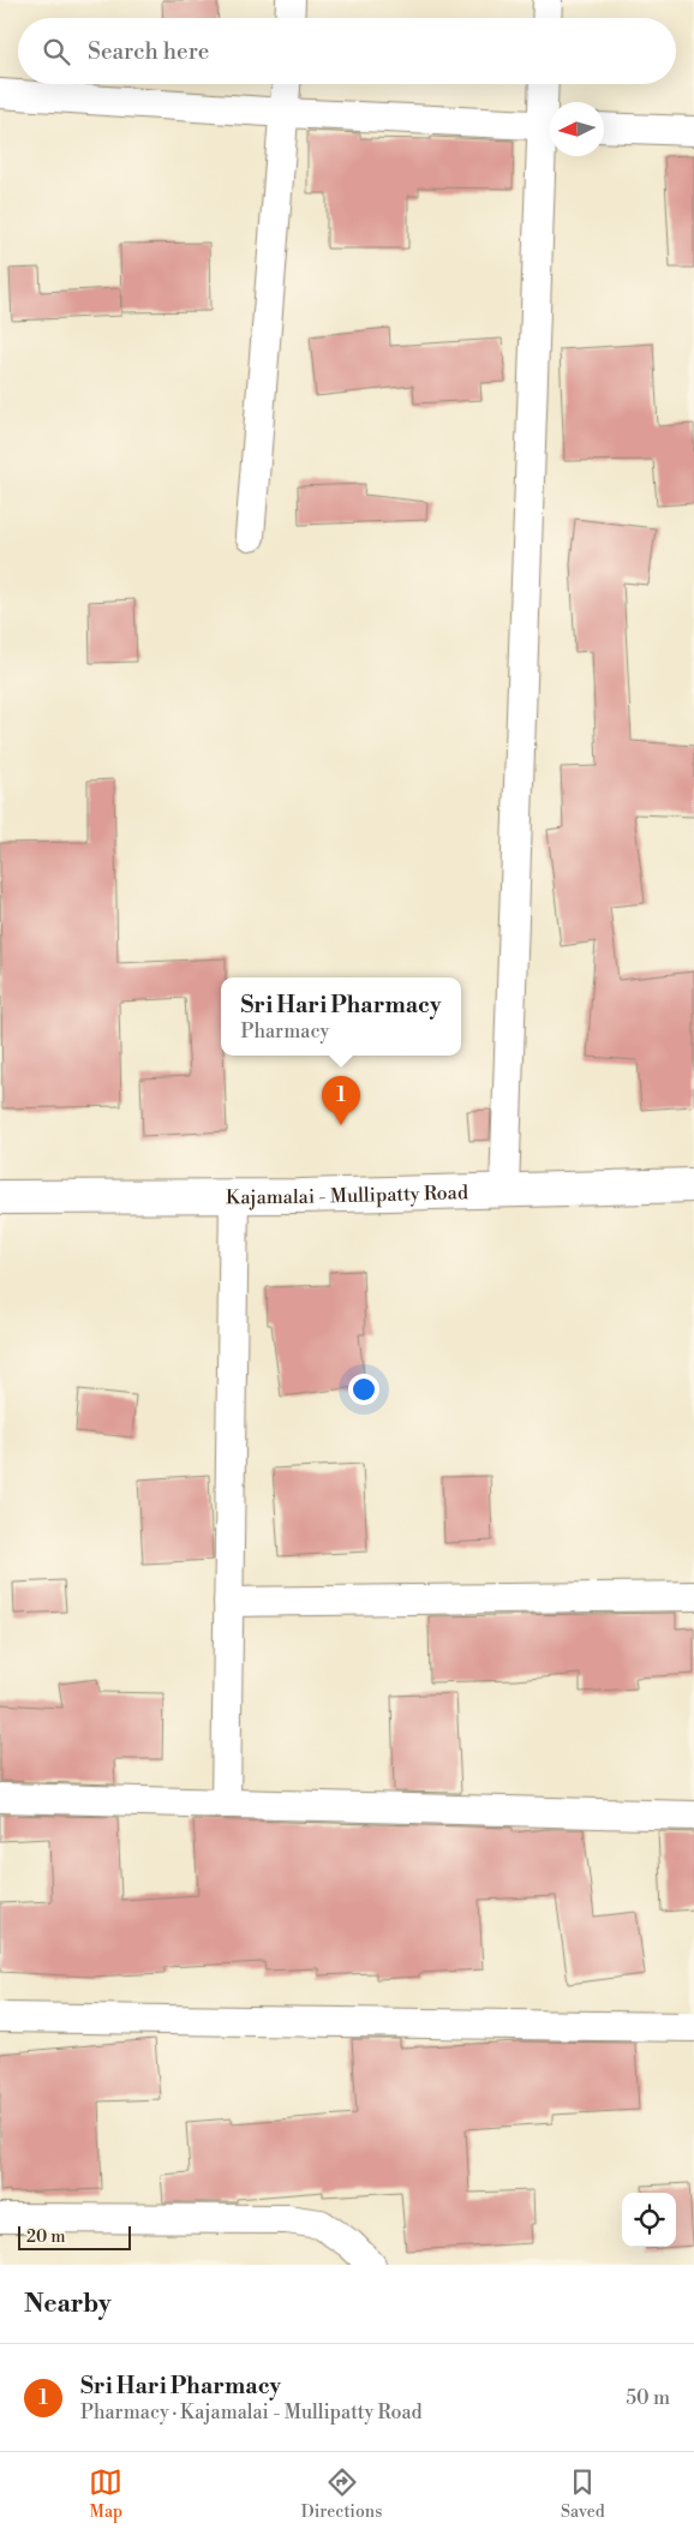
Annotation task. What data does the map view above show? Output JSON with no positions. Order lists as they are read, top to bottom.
{
  "streets": {
    "main road": ["Kajamalai - Mullipatty Road"]
  },
  "scale_bar": "20 m",
  "north": "left",
  "page": {
    "search": "Search here",
    "popup": ["Sri Hari Pharmacy", "Pharmacy"],
    "pins": "1",
    "scale": "20 m",
    "heading": "Nearby",
    "list": [
      {
        "mark": "1",
        "name": "Sri Hari Pharmacy",
        "note": "Pharmacy · Kajamalai - Mullipatty Road",
        "value": "50 m"
      }
    ],
    "nav": ["Map", "Directions", "Saved"]
  }
}
